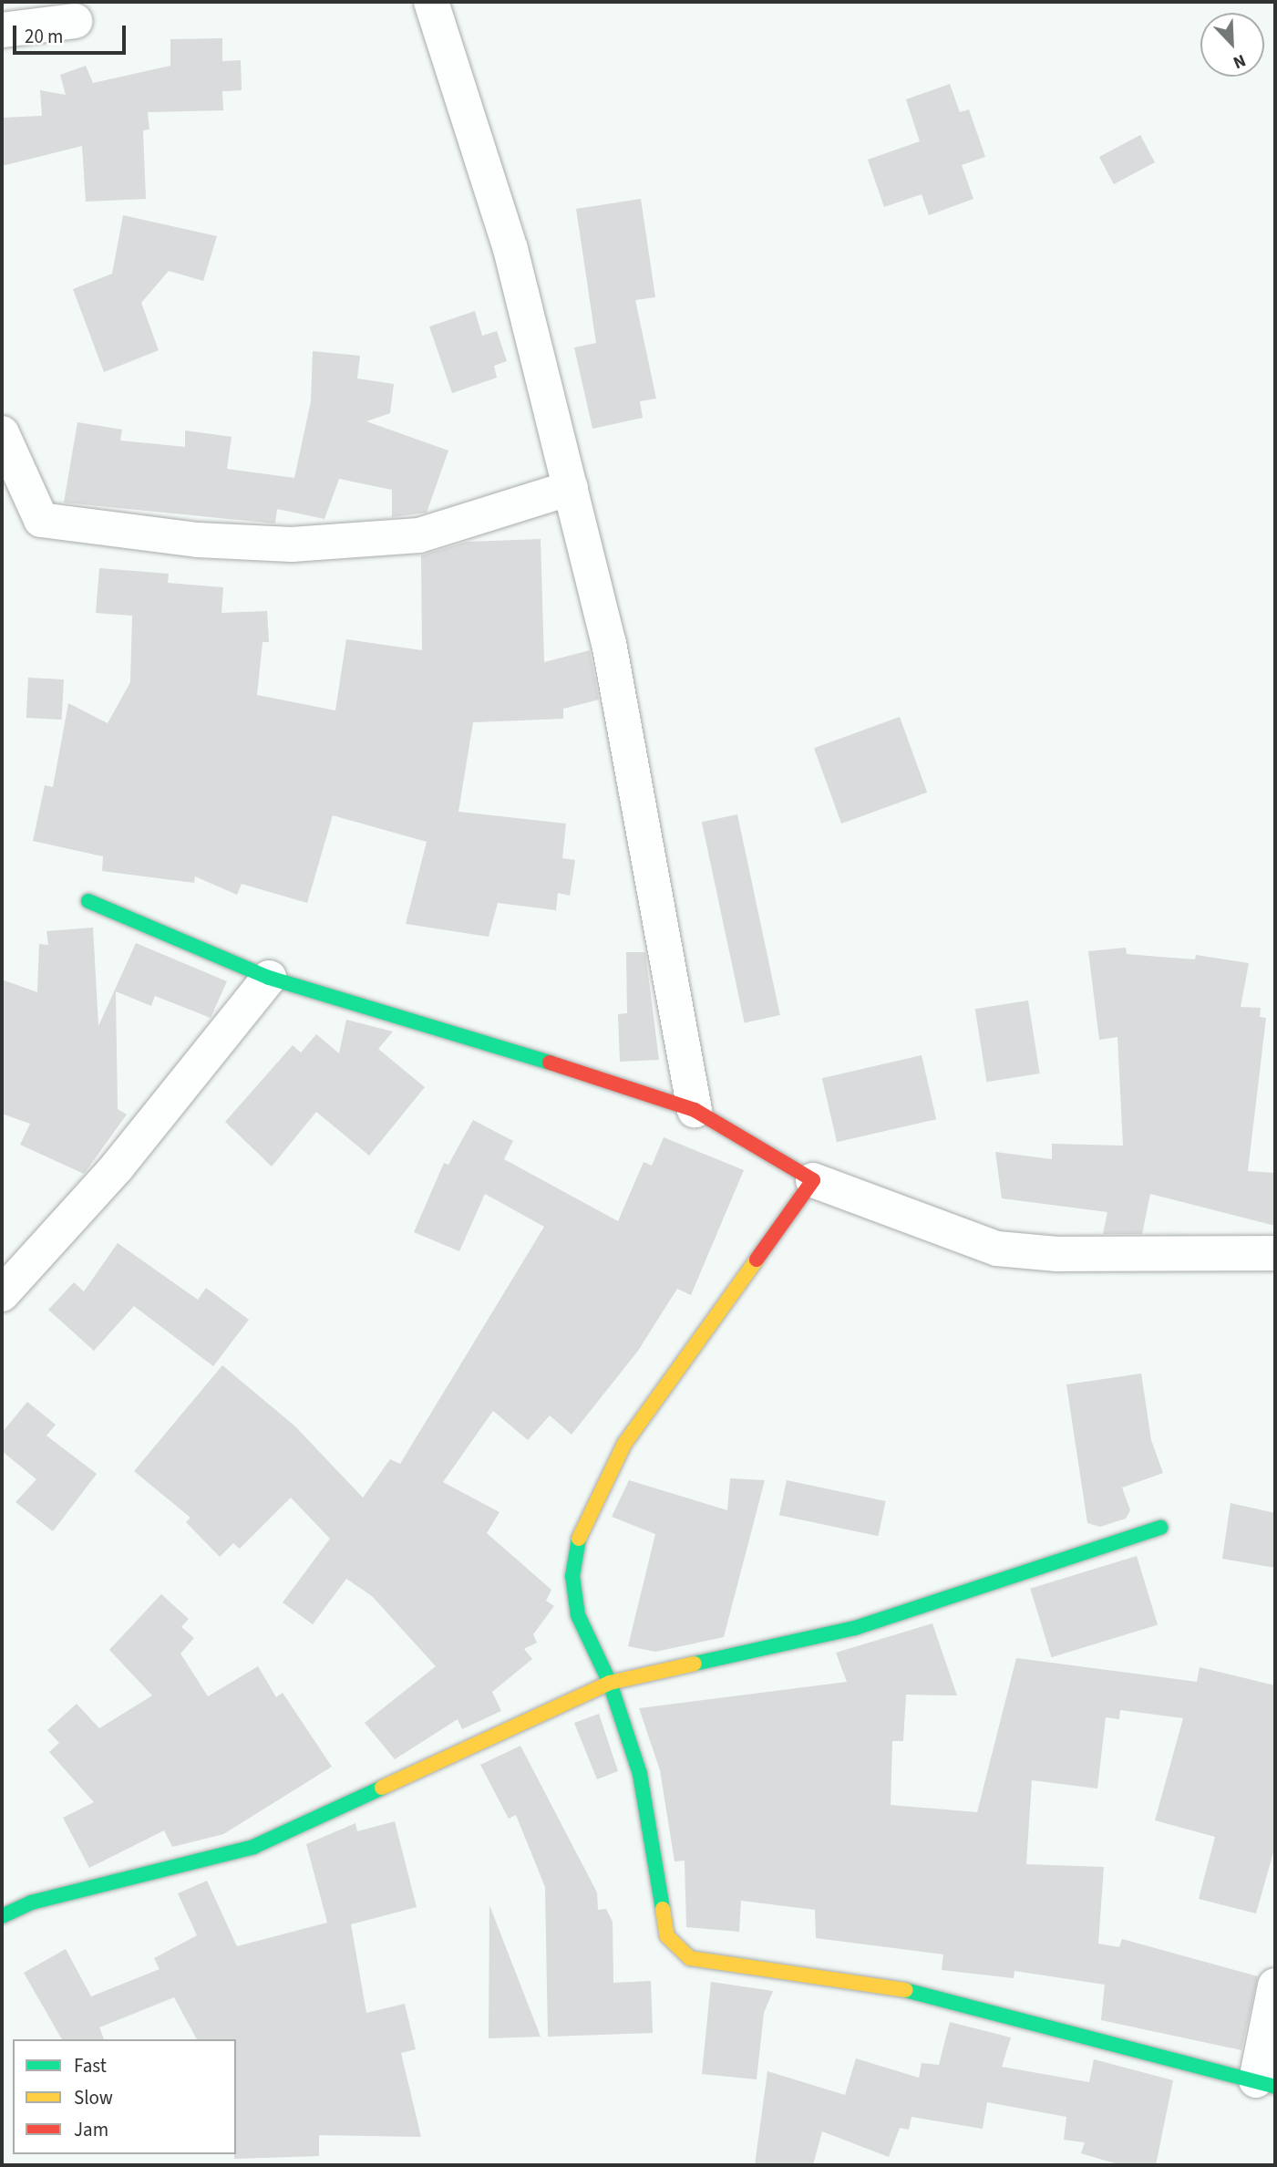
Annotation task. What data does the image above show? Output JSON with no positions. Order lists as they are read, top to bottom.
{
  "legend": ["Fast", "Slow", "Jam"],
  "scale_bar": "20 m",
  "north": "bottom right"
}
